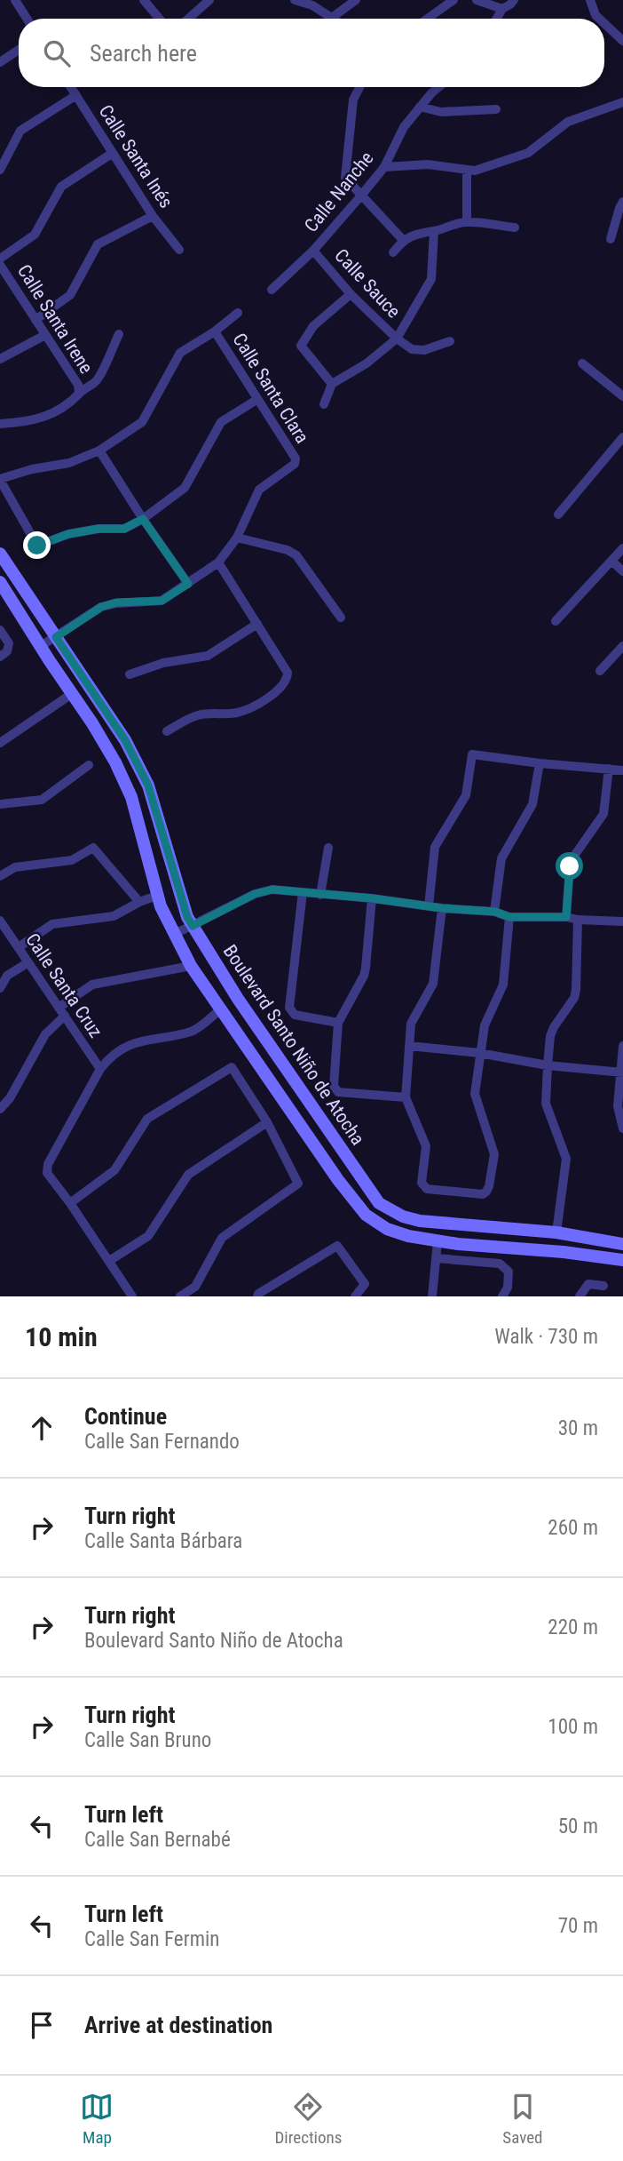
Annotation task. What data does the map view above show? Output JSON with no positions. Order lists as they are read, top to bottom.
{
  "streets": {
    "street": [
      "Calle Santa Inés",
      "Calle Nanche",
      "Calle Sauce",
      "Calle Santa Irene",
      "Calle Santa Clara",
      "Calle Santa Cruz",
      "Boulevard Santo Niño de Atocha"
    ]
  },
  "crossings": [
    ["Calle Nanche", "Calle Sauce"]
  ],
  "page": {
    "search": "Search here",
    "heading": ["10 min", "Walk · 730 m"],
    "list": [
      ["Continue", "Calle San Fernando", "30 m"],
      ["Turn right", "Calle Santa Bárbara", "260 m"],
      ["Turn right", "Boulevard Santo Niño de Atocha", "220 m"],
      ["Turn right", "Calle San Bruno", "100 m"],
      ["Turn left", "Calle San Bernabé", "50 m"],
      ["Turn left", "Calle San Fermin", "70 m"],
      "Arrive at destination"
    ],
    "nav": ["Map", "Directions", "Saved"]
  }
}
